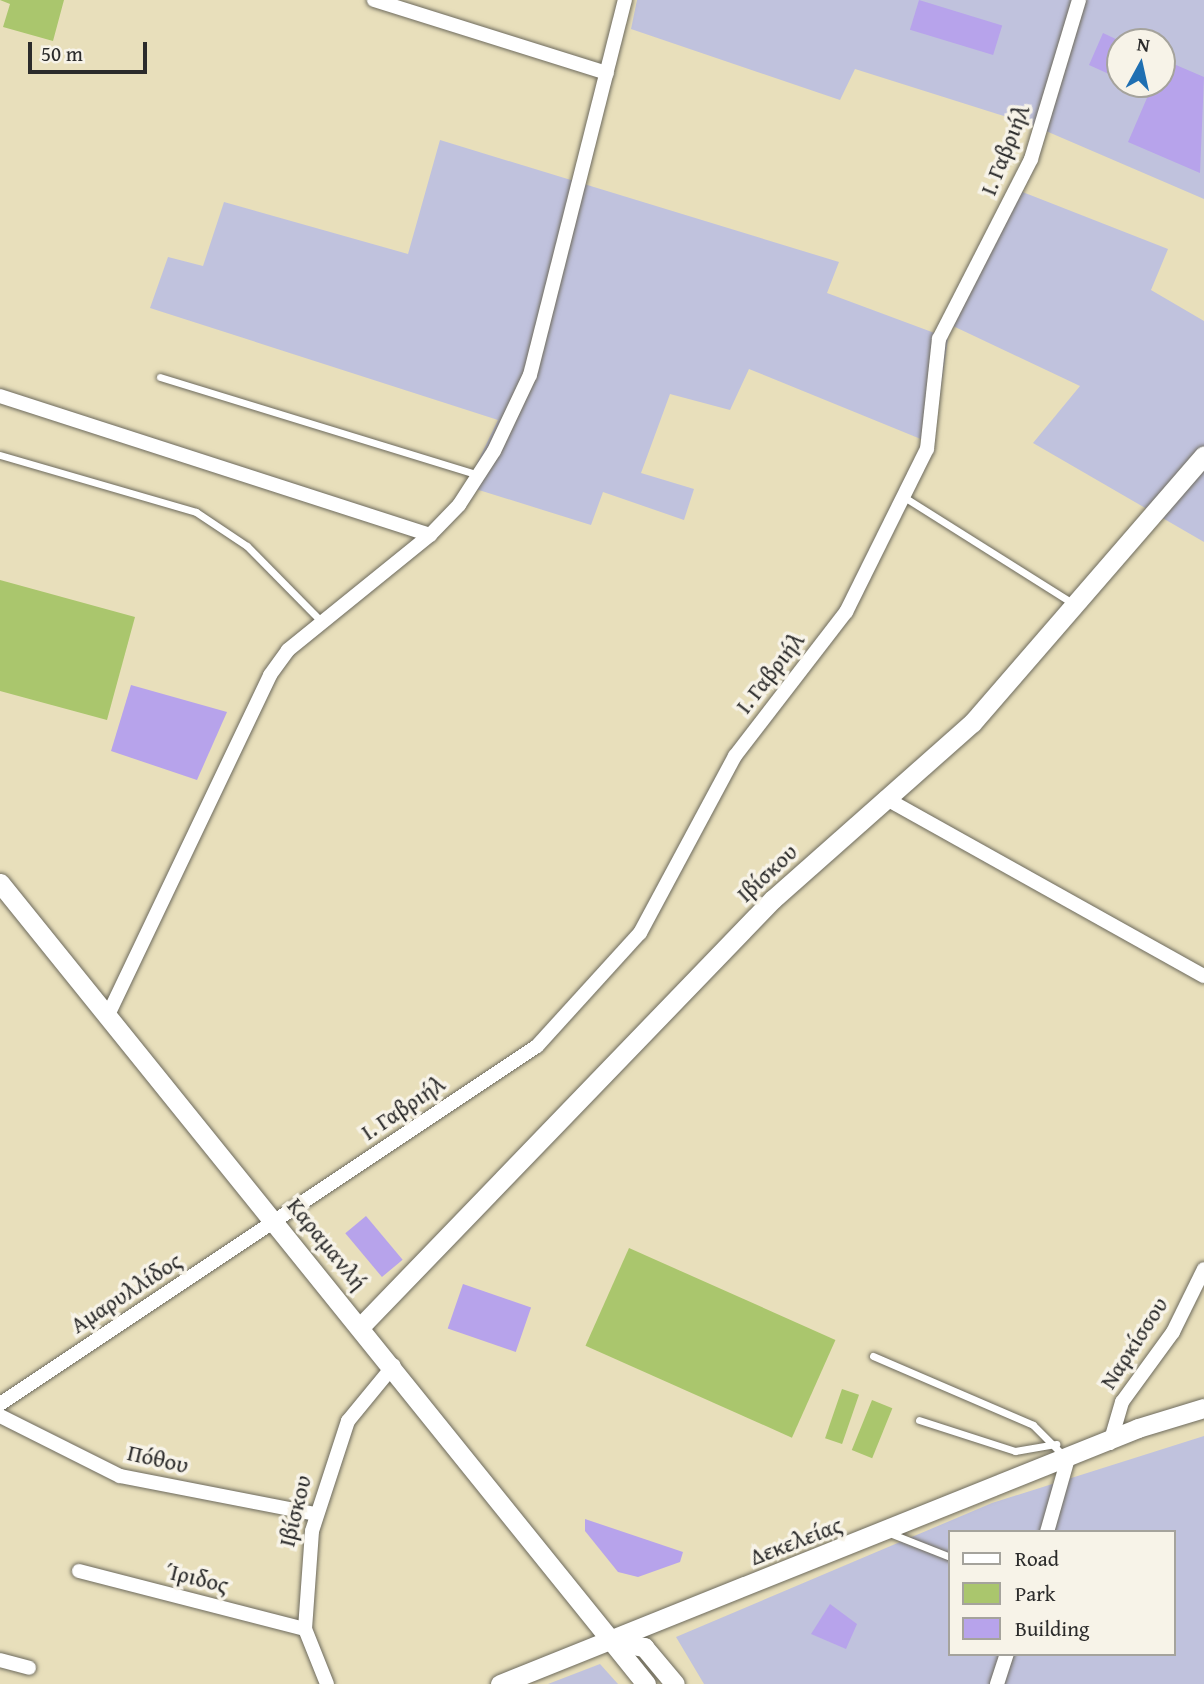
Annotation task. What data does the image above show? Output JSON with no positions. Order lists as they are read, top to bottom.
{
  "streets": {
    "main road": ["Ιβίσκου", "Καραμανλή", "Δεκελείας"],
    "street": [
      "Ι. Γαβριήλ",
      "Αμαρυλλίδος",
      "Ναρκίσσου",
      "Πόθου",
      "Ίριδος"
    ]
  },
  "crossings": [
    ["Ι. Γαβριήλ", "Καραμανλή"],
    ["Ι. Γαβριήλ", "Αμαρυλλίδος"],
    ["Ιβίσκου", "Καραμανλή"],
    ["Ιβίσκου", "Πόθου"],
    ["Ιβίσκου", "Ίριδος"],
    ["Καραμανλή", "Αμαρυλλίδος"],
    ["Καραμανλή", "Δεκελείας"],
    ["Ναρκίσσου", "Δεκελείας"]
  ],
  "legend": ["Road", "Park", "Building"],
  "scale_bar": "50 m",
  "north": "top"
}
